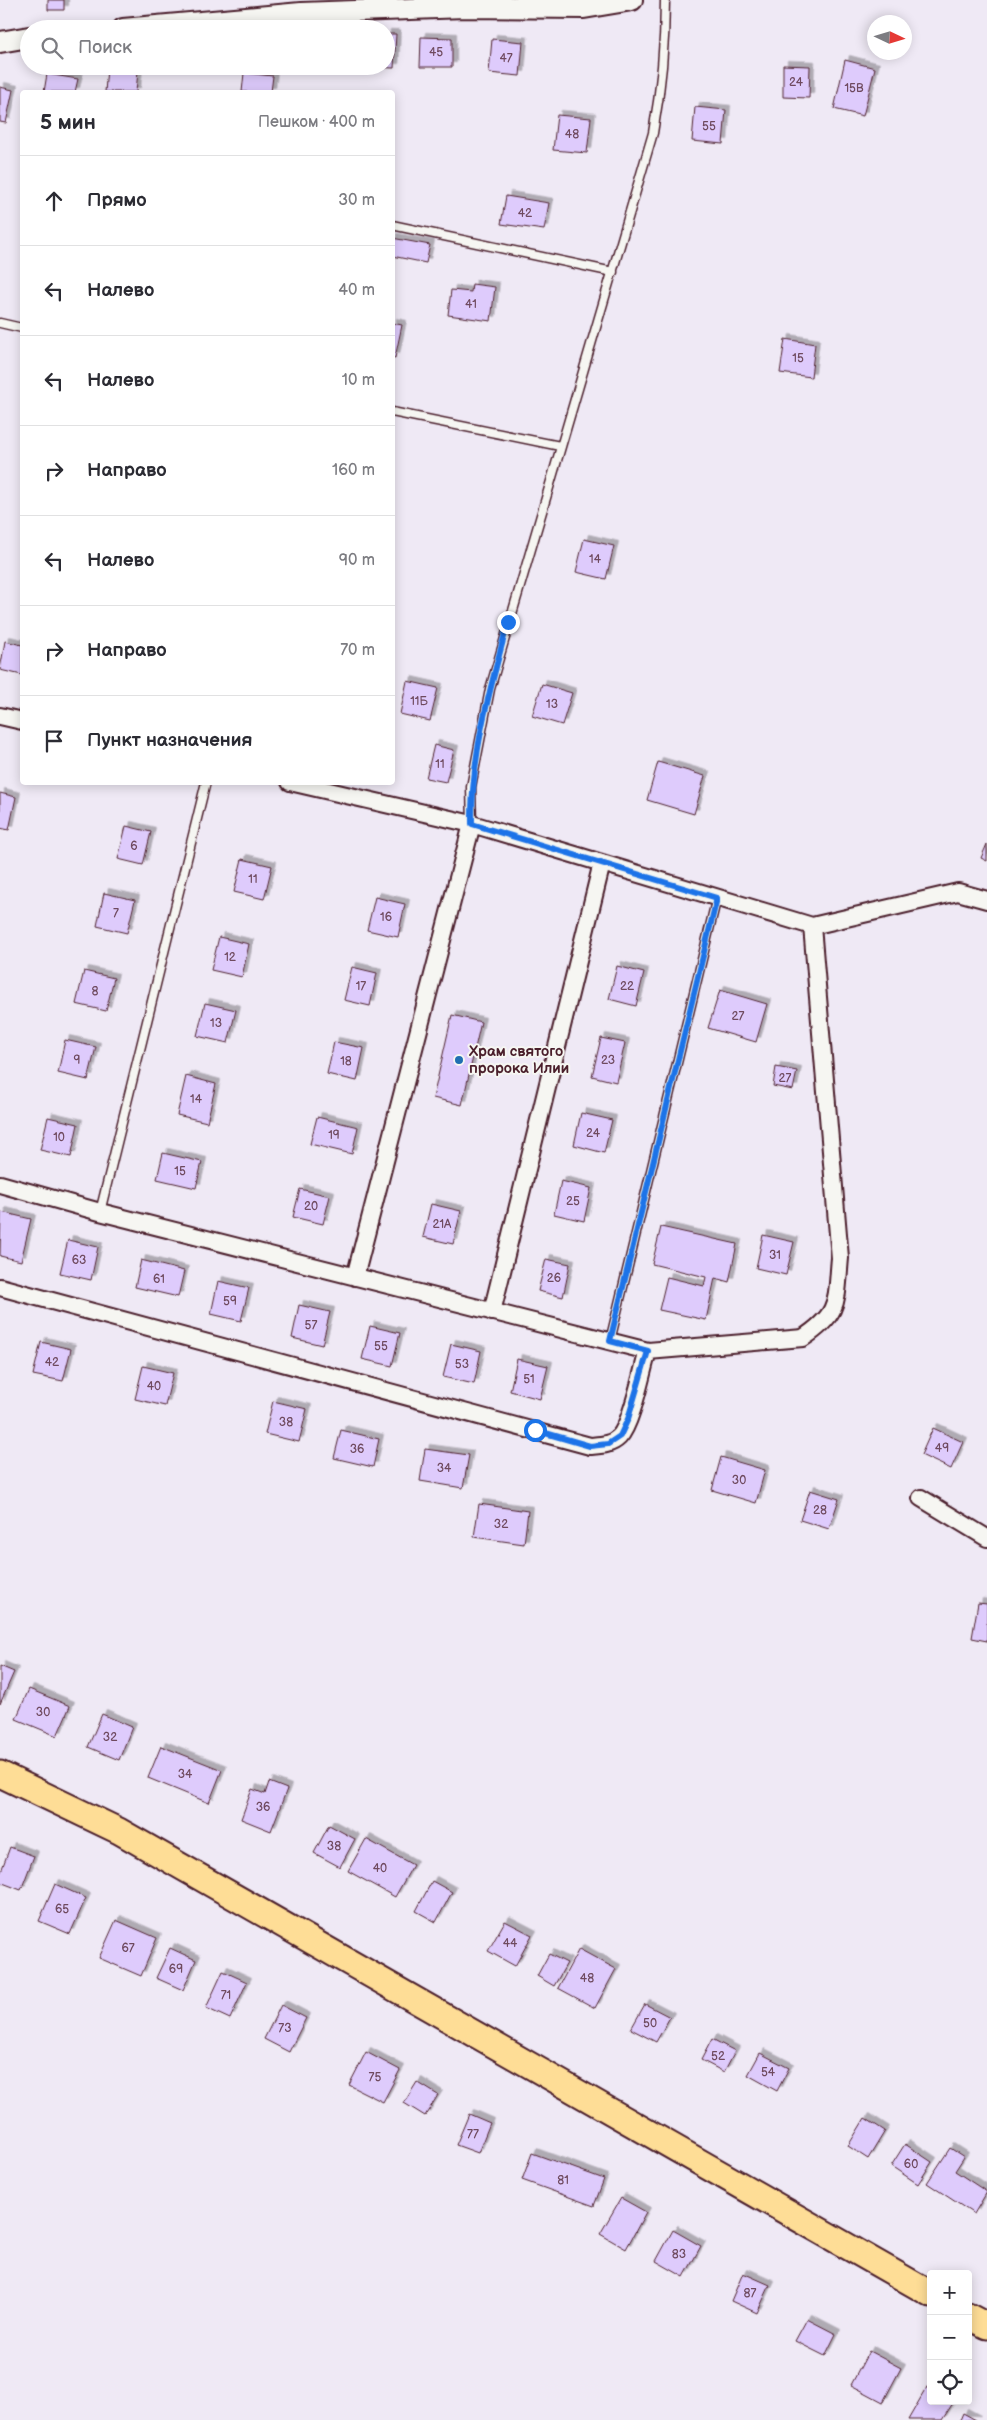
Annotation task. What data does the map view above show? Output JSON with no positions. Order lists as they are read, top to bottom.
{
  "places": ["Храм святого пророка Илии"],
  "house_numbers": [
    "45",
    "47",
    "24",
    "15В",
    "55",
    "48",
    "42",
    "41",
    "15",
    "14",
    "11Б",
    "13",
    "11",
    "6",
    "11",
    "7",
    "16",
    "12",
    "17",
    "22",
    "8",
    "27",
    "13",
    "9",
    "23",
    "18",
    "27",
    "14",
    "24",
    "19",
    "10",
    "15",
    "25",
    "20",
    "21А",
    "31",
    "63",
    "26",
    "61",
    "59",
    "57",
    "55",
    "42",
    "53",
    "51",
    "40",
    "38",
    "49",
    "36",
    "34",
    "30",
    "28",
    "32",
    "30",
    "32",
    "34",
    "36",
    "38",
    "40",
    "65",
    "44",
    "67",
    "69",
    "48",
    "71",
    "50",
    "73",
    "52",
    "54",
    "75",
    "77",
    "60",
    "81",
    "83",
    "87"
  ],
  "north": "right",
  "page": {
    "search": "Поиск",
    "heading": ["5 мин", "Пешком · 400 m"],
    "list": [
      ["Прямо", "30 m"],
      ["Налево", "40 m"],
      ["Налево", "10 m"],
      ["Направо", "160 m"],
      ["Налево", "90 m"],
      ["Направо", "70 m"],
      "Пункт назначения"
    ],
    "map_buttons": ["+", "−"]
  }
}
